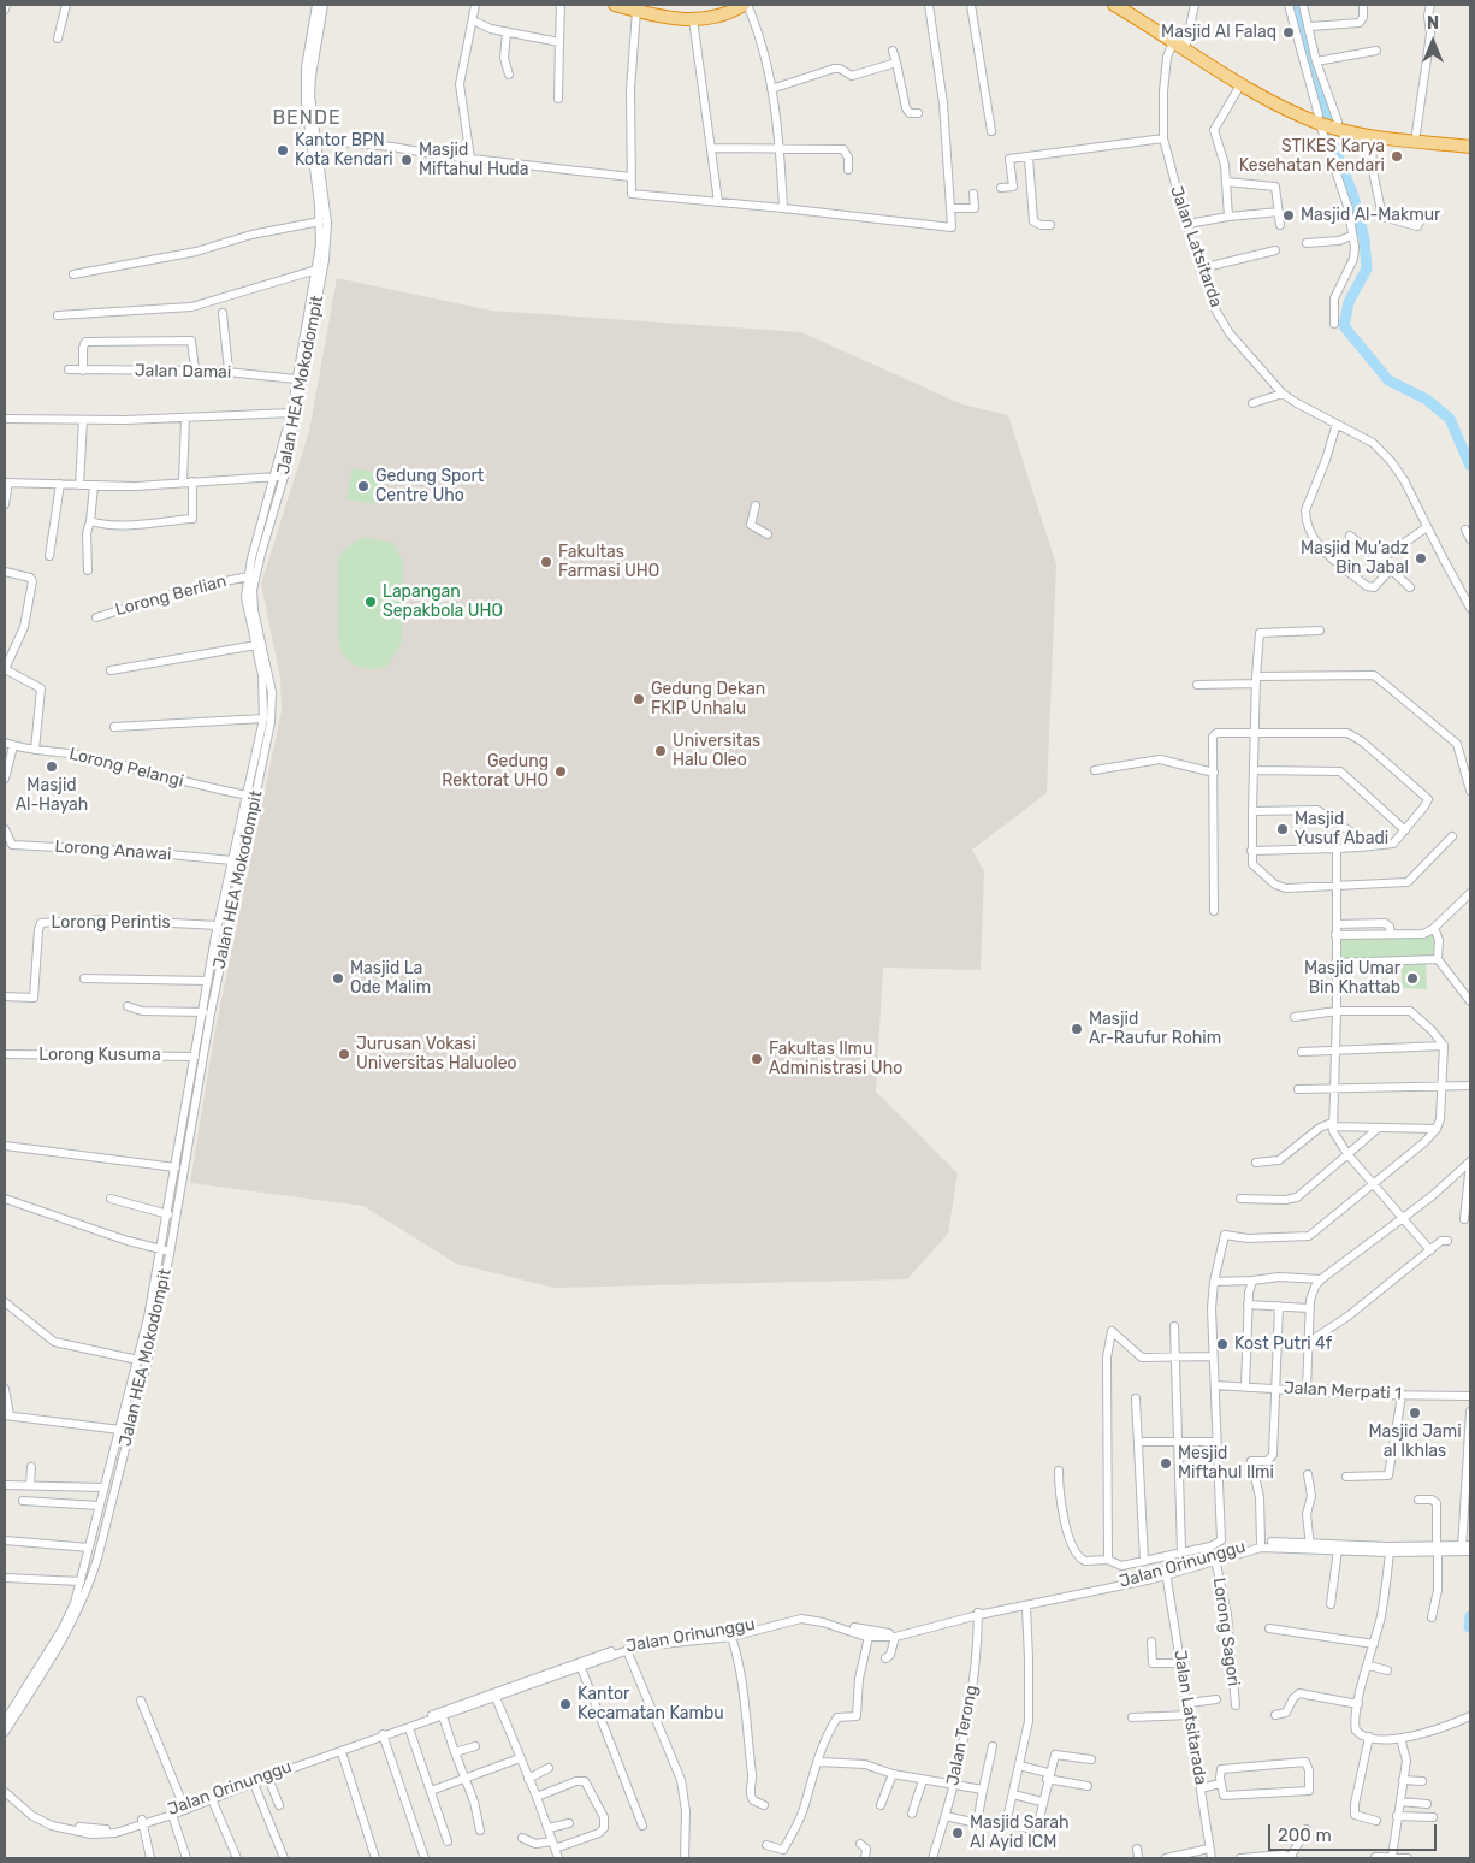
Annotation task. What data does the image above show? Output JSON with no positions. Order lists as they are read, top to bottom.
{
  "streets": {
    "street": [
      "Jalan Latsitarda",
      "Jalan Damai",
      "Jalan HEA Mokodompit",
      "Lorong Berlian",
      "Lorong Pelangi",
      "Lorong Anawai",
      "Lorong Perintis",
      "Lorong Kusuma",
      "Jalan Merpati 1",
      "Jalan Orinunggu",
      "Lorong Sagori",
      "Jalan Latsitarada",
      "Jalan Terong"
    ]
  },
  "crossings": [
    ["Jalan Damai", "Jalan HEA Mokodompit"],
    ["Jalan HEA Mokodompit", "Lorong Berlian"],
    ["Jalan HEA Mokodompit", "Lorong Pelangi"],
    ["Jalan HEA Mokodompit", "Lorong Anawai"],
    ["Jalan HEA Mokodompit", "Lorong Perintis"],
    ["Jalan HEA Mokodompit", "Lorong Kusuma"],
    ["Jalan Orinunggu", "Lorong Sagori"],
    ["Jalan Orinunggu", "Jalan Latsitarada"],
    ["Jalan Orinunggu", "Jalan Terong"]
  ],
  "districts": ["BENDE"],
  "places": [
    "Masjid Al Falaq",
    "Kantor BPN Kota Kendari",
    "STIKES Karya Kesehatan Kendari",
    "Masjid Miftahul Huda",
    "Masjid Al-Makmur",
    "Gedung Sport Centre Uho",
    "Masjid Mu'adz Bin Jabal",
    "Fakultas Farmasi UHO",
    "Lapangan Sepakbola UHO",
    "Gedung Dekan FKIP Unhalu",
    "Universitas Halu Oleo",
    "Masjid Al-Hayah",
    "Gedung Rektorat UHO",
    "Masjid Yusuf Abadi",
    "Masjid La Ode Malim",
    "Masjid Umar Bin Khattab",
    "Masjid Ar-Raufur Rohim",
    "Jurusan Vokasi Universitas Haluoleo",
    "Fakultas Ilmu Administrasi Uho",
    "Kost Putri 4f",
    "Masjid Jami al Ikhlas",
    "Mesjid Miftahul Ilmi",
    "Kantor Kecamatan Kambu",
    "Masjid Sarah Al Ayid ICM"
  ],
  "scale_bar": "200 m",
  "north": "top"
}
